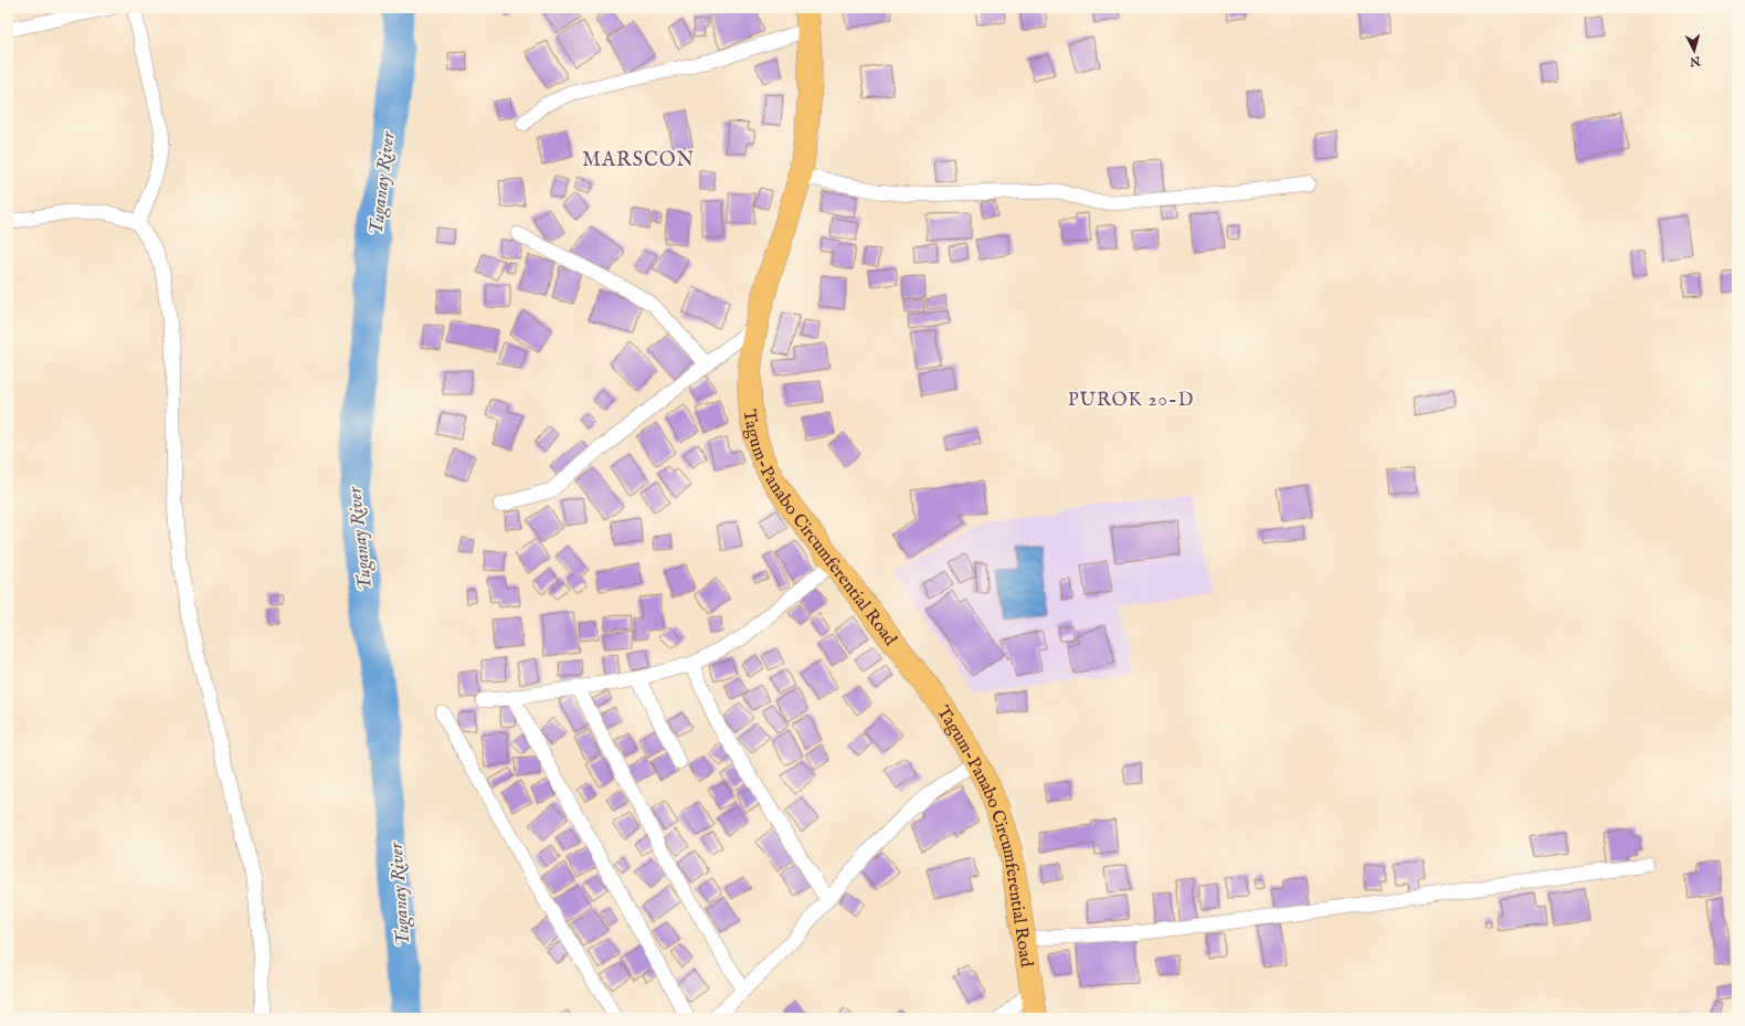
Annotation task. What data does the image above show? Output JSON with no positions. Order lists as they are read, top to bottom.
{
  "streets": {
    "main road": ["Tagum-Panabo Circumferential Road"]
  },
  "districts": ["MARSCON", "PUROK 20-D"],
  "water": ["Tuganay River"],
  "north": "bottom"
}
